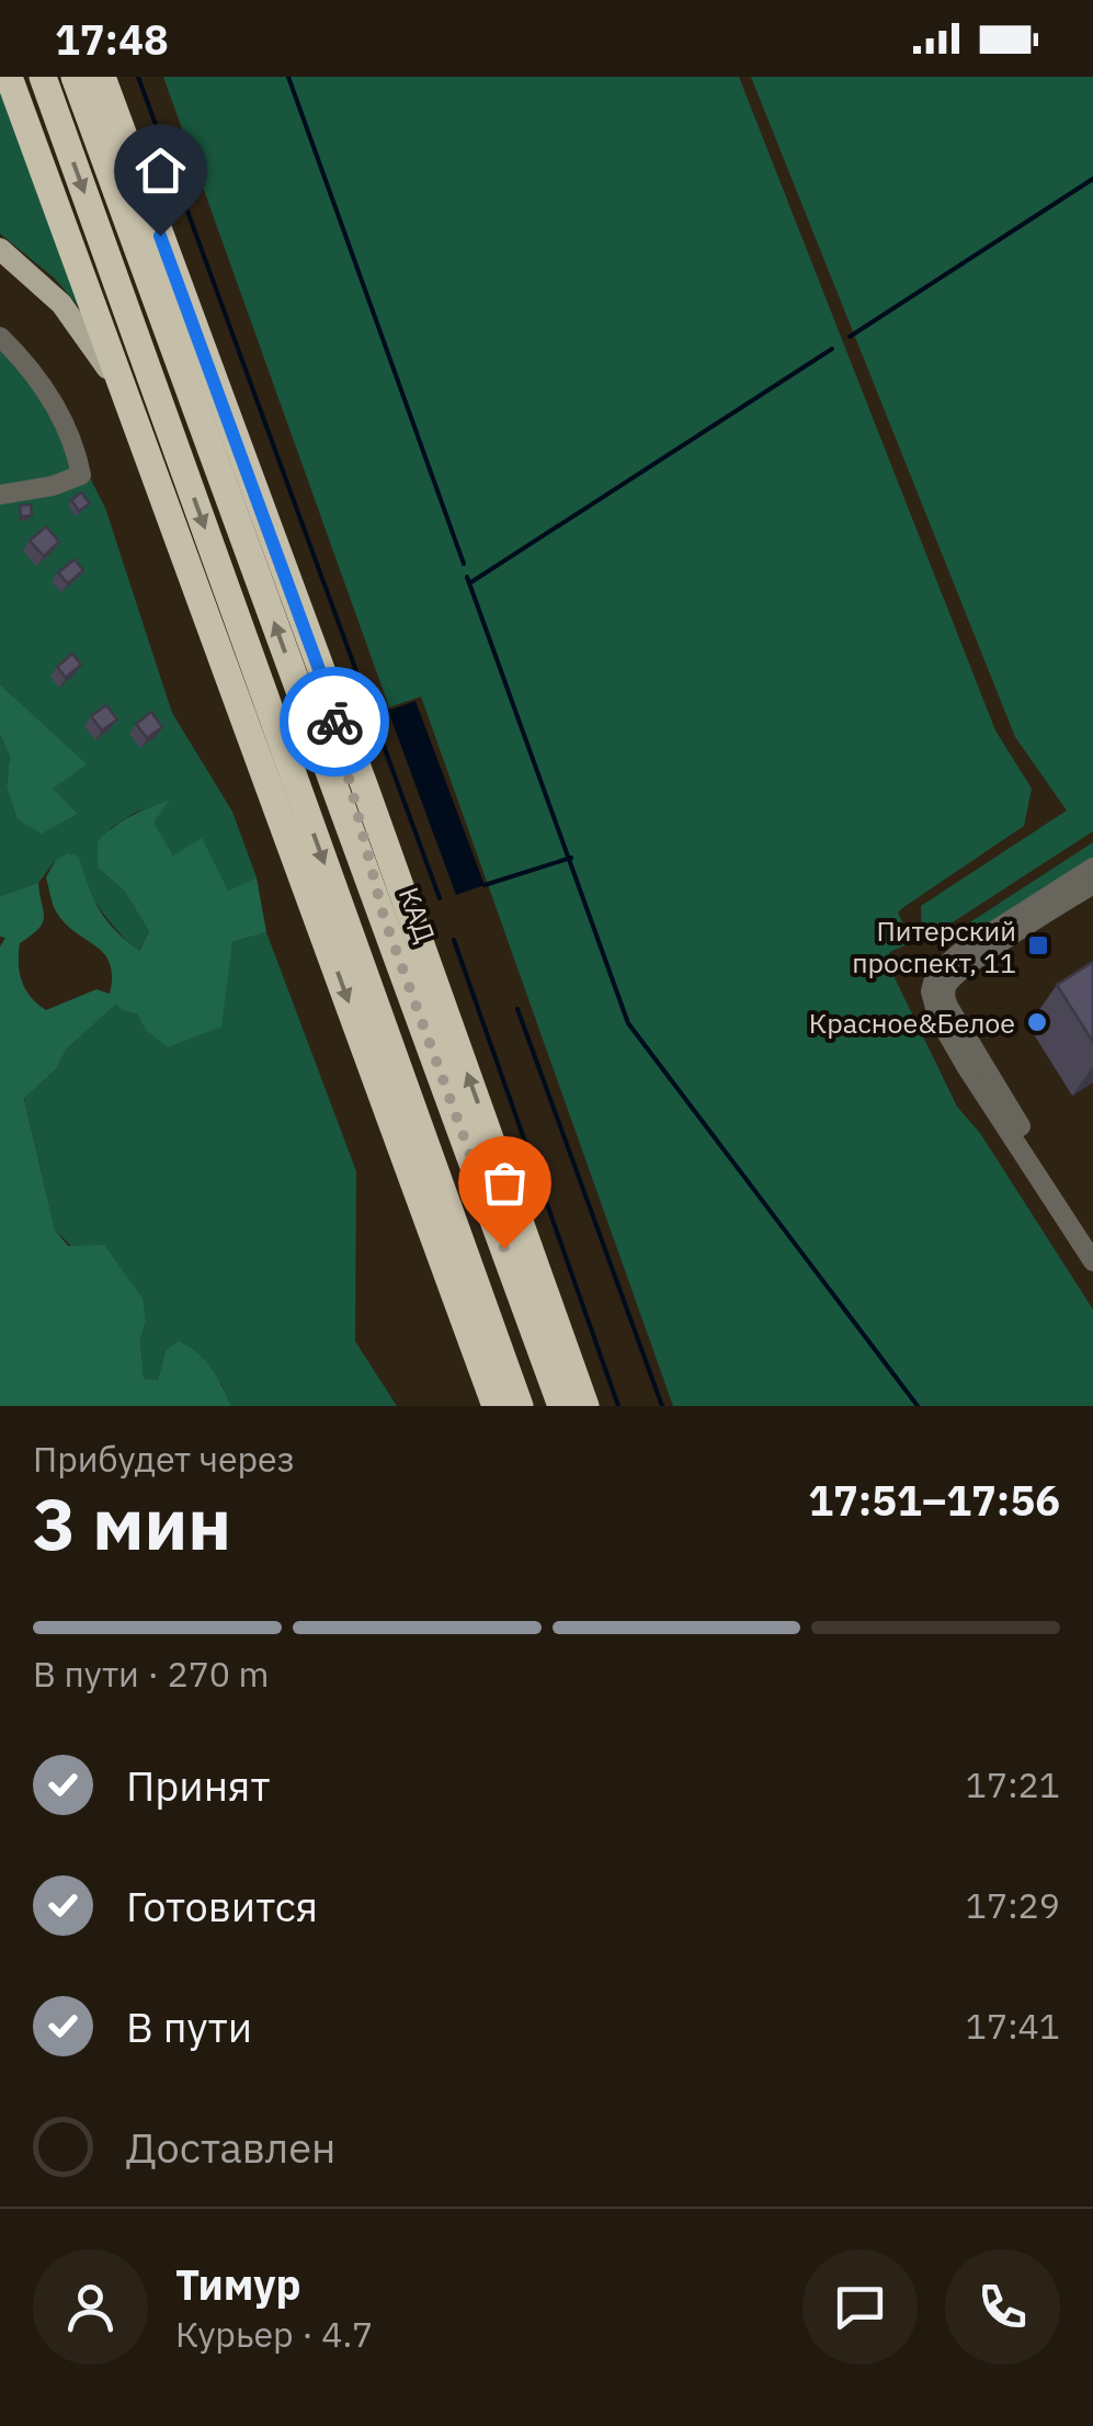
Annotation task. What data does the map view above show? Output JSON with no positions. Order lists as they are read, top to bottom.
{
  "streets": {
    "highway": ["КАД"]
  },
  "places": {
    "transit": ["Питерский проспект, 11"],
    "other": ["Красное&Белое"]
  },
  "page": {
    "status": "17:48",
    "heading": ["3 мин", "Прибудет через", "17:51–17:56"],
    "panel": ["Тимур", "Курьер · 4.7"],
    "bar": "В пути · 270 m",
    "list": [
      ["Принят", "17:21"],
      ["Готовится", "17:29"],
      ["В пути", "17:41"],
      "Доставлен"
    ]
  }
}
